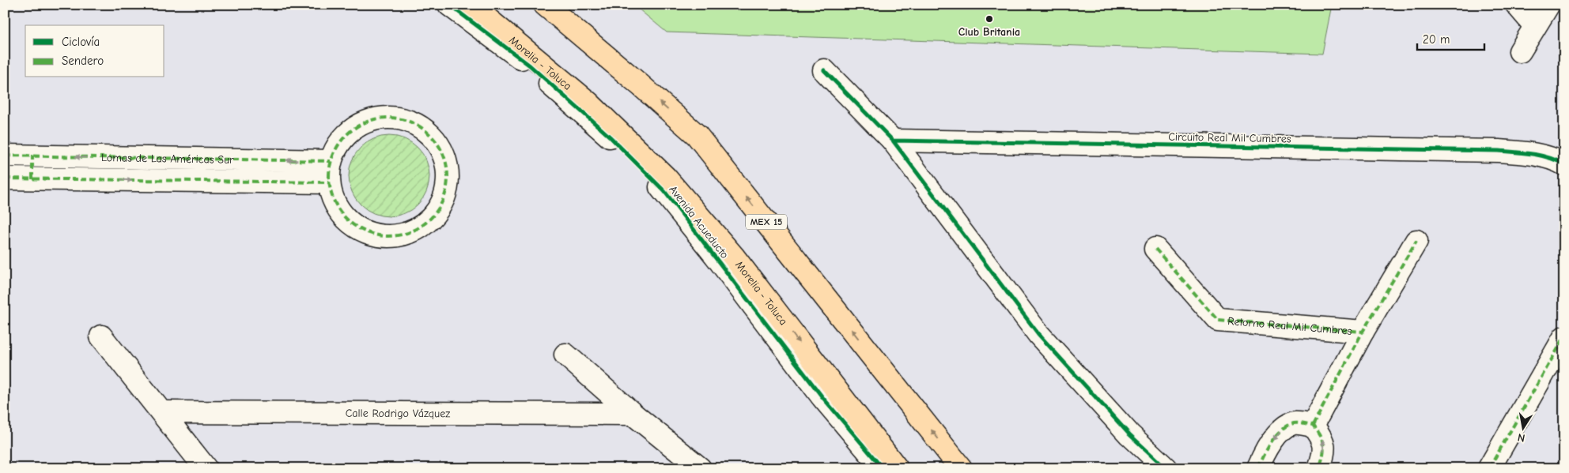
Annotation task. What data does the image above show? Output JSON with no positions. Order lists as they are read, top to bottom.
{
  "streets": {
    "main road": ["Morelia - Toluca", "MEX 15"],
    "street": [
      "Circuito Real Mil Cumbres",
      "Lomas de Las Américas Sur",
      "Avenida Acueducto",
      "Retorno Real Mil Cumbres",
      "Calle Rodrigo Vázquez"
    ]
  },
  "places": ["Club Britania"],
  "legend": ["Ciclovía", "Sendero"],
  "scale_bar": "20 m",
  "north": "bottom"
}
